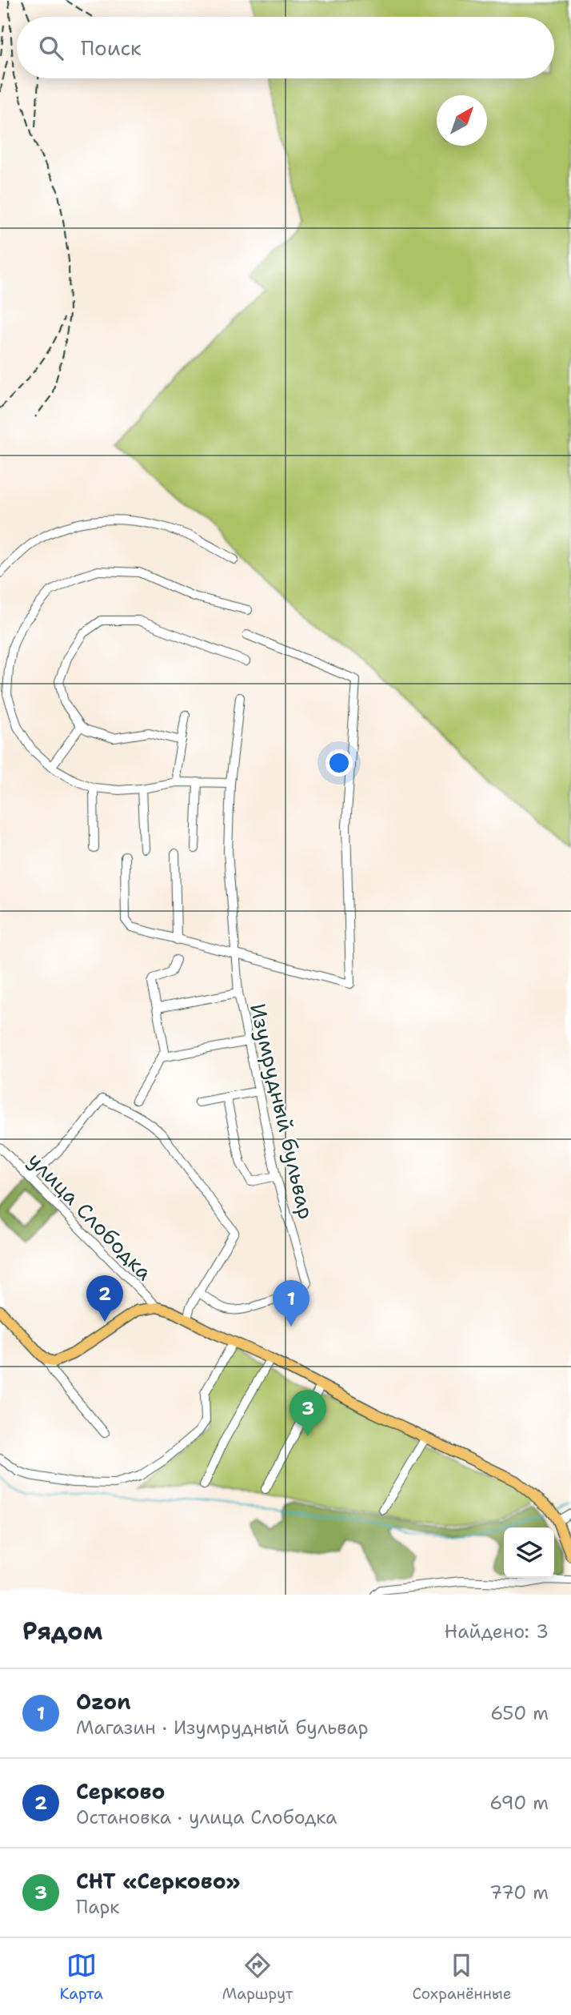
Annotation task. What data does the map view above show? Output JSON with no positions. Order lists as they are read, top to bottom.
{
  "streets": {
    "street": ["Изумрудный бульвар", "улица Слободка"]
  },
  "north": "top right",
  "page": {
    "search": "Поиск",
    "pins": ["2", "1", "3"],
    "heading": ["Рядом", "Найдено: 3"],
    "list": [
      {
        "mark": "1",
        "name": "Ozon",
        "note": "Магазин · Изумрудный бульвар",
        "value": "650 m"
      },
      {
        "mark": "2",
        "name": "Серково",
        "note": "Остановка · улица Слободка",
        "value": "690 m"
      },
      {
        "mark": "3",
        "name": "СНТ «Серково»",
        "note": "Парк",
        "value": "770 m"
      }
    ],
    "nav": ["Карта", "Маршрут", "Сохранённые"]
  }
}
